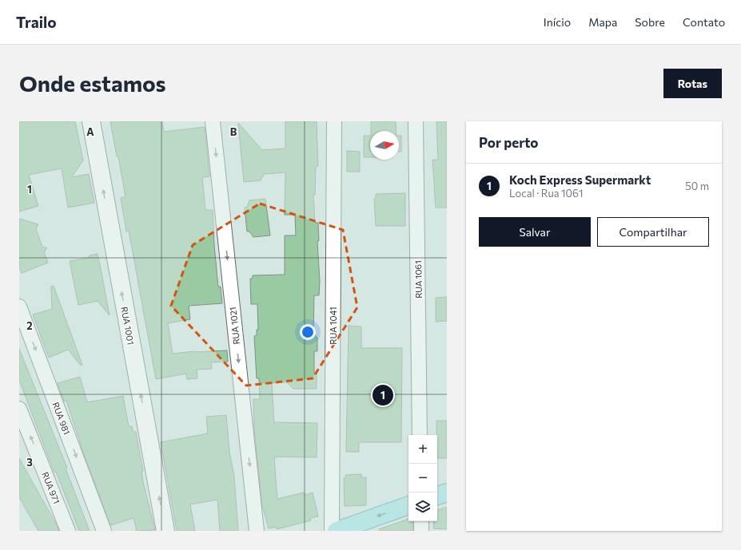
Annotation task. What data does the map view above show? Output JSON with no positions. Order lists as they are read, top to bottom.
{
  "streets": {
    "street": [
      "RUA 1061",
      "RUA 1001",
      "RUA 1021",
      "RUA 1041",
      "RUA 981",
      "RUA 971"
    ]
  },
  "one_way": [
    "RUA 1001",
    "RUA 1021",
    "RUA 981",
    "RUA 971"
  ],
  "north": "right",
  "page": {
    "header": "Trailo",
    "nav": [
      "Início",
      "Mapa",
      "Sobre",
      "Contato"
    ],
    "buttons": [
      "Rotas",
      ["Salvar", "Compartilhar"]
    ],
    "title": "Onde estamos",
    "heading": "Por perto",
    "list": [
      {
        "mark": "1",
        "name": "Koch Express Supermarkt",
        "note": "Local · Rua 1061",
        "value": "50 m"
      }
    ],
    "pins": "1",
    "map_buttons": ["+", "−"]
  },
  "grid": {
    "columns": ["A", "B"],
    "rows": ["1", "2", "3"]
  }
}
